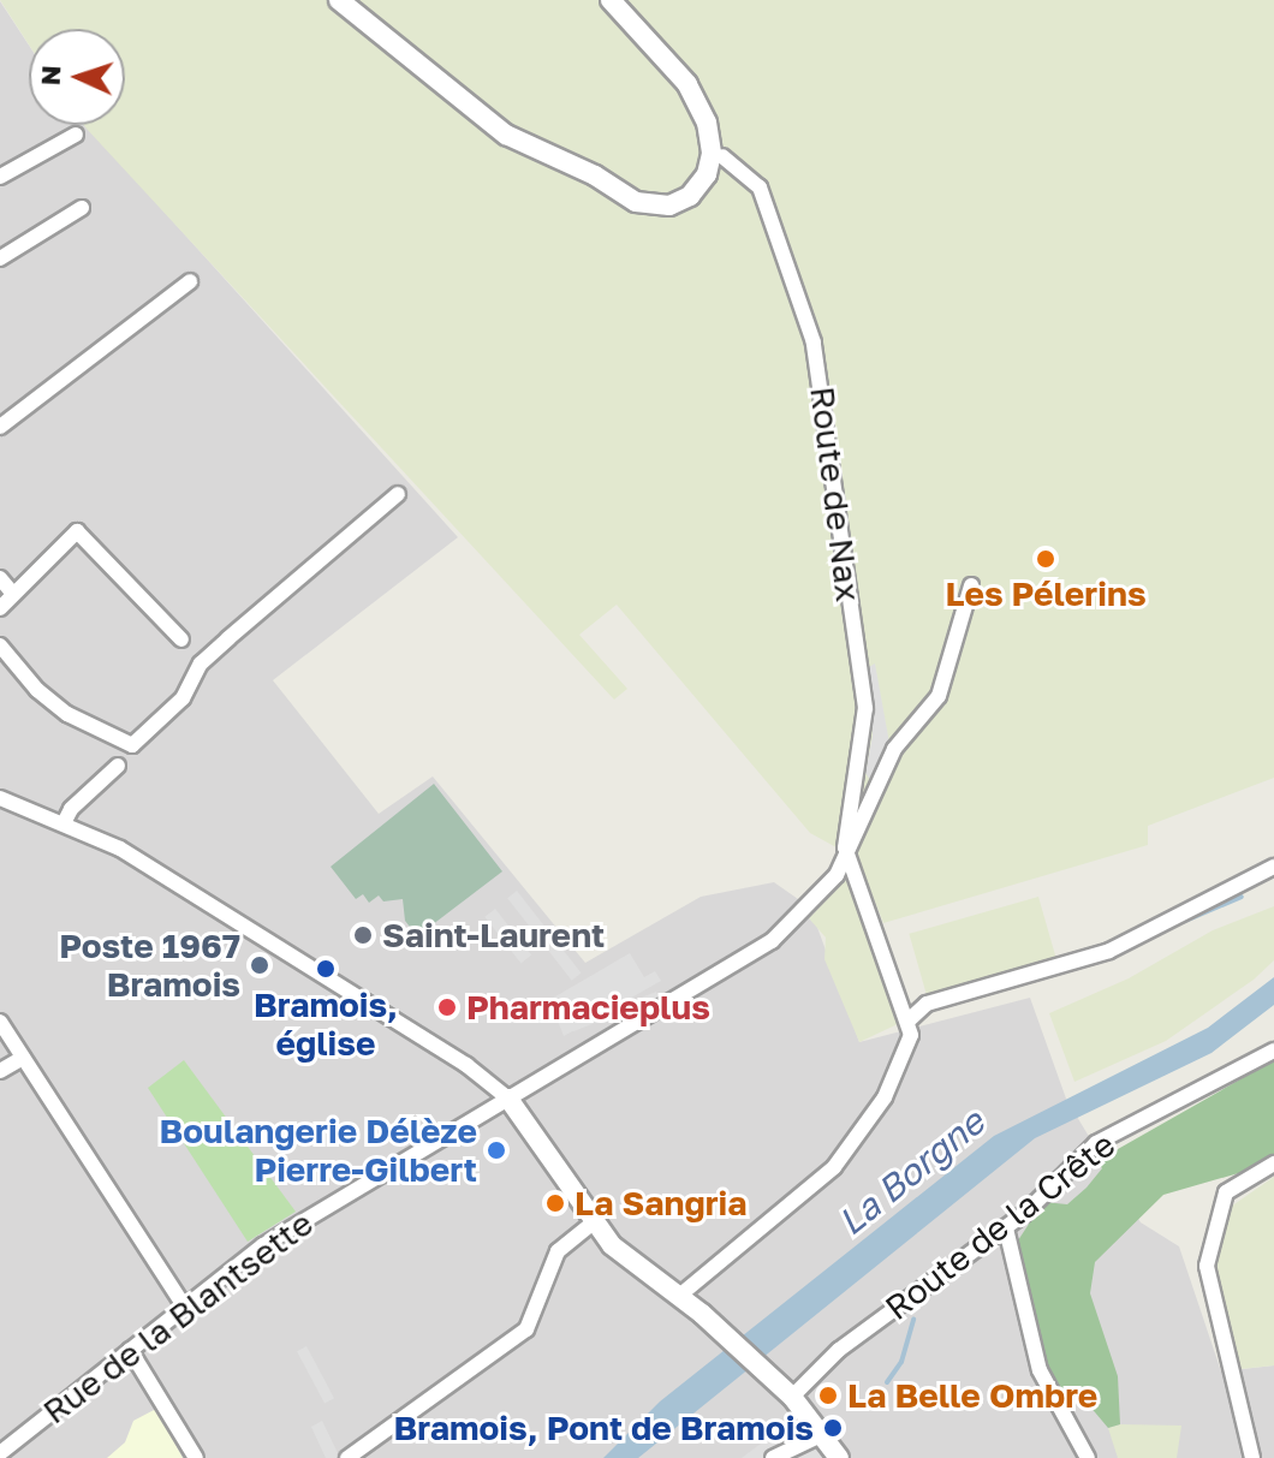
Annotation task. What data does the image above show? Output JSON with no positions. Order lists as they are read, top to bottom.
{
  "streets": {
    "street": ["Route de Nax", "Route de la Crête", "Rue de la Blantsette"]
  },
  "crossings": [
    ["Route de Nax", "Rue de la Blantsette"]
  ],
  "water": ["La Borgne"],
  "places": [
    "Les Pélerins",
    "Saint-Laurent",
    "Poste 1967 Bramois",
    "Bramois, église",
    "Pharmacieplus",
    "Boulangerie Délèze Pierre-Gilbert",
    "La Sangria",
    "La Belle Ombre",
    "Bramois, Pont de Bramois"
  ],
  "north": "left"
}
